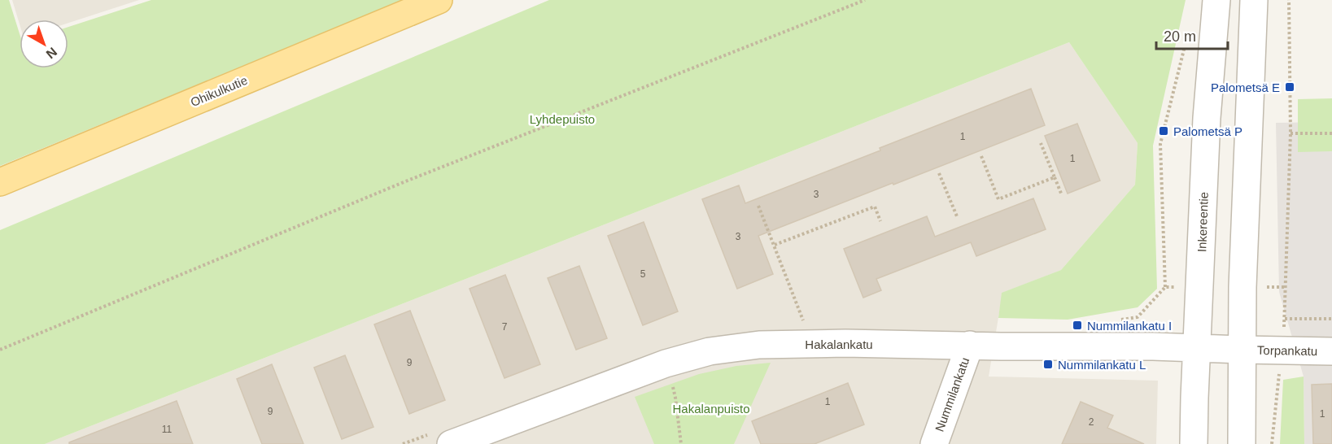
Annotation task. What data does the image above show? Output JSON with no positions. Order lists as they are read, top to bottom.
{
  "streets": {
    "main road": ["Ohikulkutie"],
    "street": [
      "Inkereentie",
      "Hakalankatu",
      "Torpankatu",
      "Nummilankatu"
    ]
  },
  "crossings": [
    ["Inkereentie", "Hakalankatu"],
    ["Hakalankatu", "Torpankatu"],
    ["Hakalankatu", "Nummilankatu"]
  ],
  "parks": ["Lyhdepuisto", "Hakalanpuisto"],
  "places": {
    "transit": [
      "Palometsä E",
      "Palometsä P",
      "Nummilankatu I",
      "Nummilankatu L"
    ]
  },
  "house_numbers": [
    "1",
    "1",
    "3",
    "3",
    "5",
    "7",
    "9",
    "1",
    "9",
    "1",
    "2",
    "11"
  ],
  "scale_bar": "20 m",
  "north": "bottom right"
}
